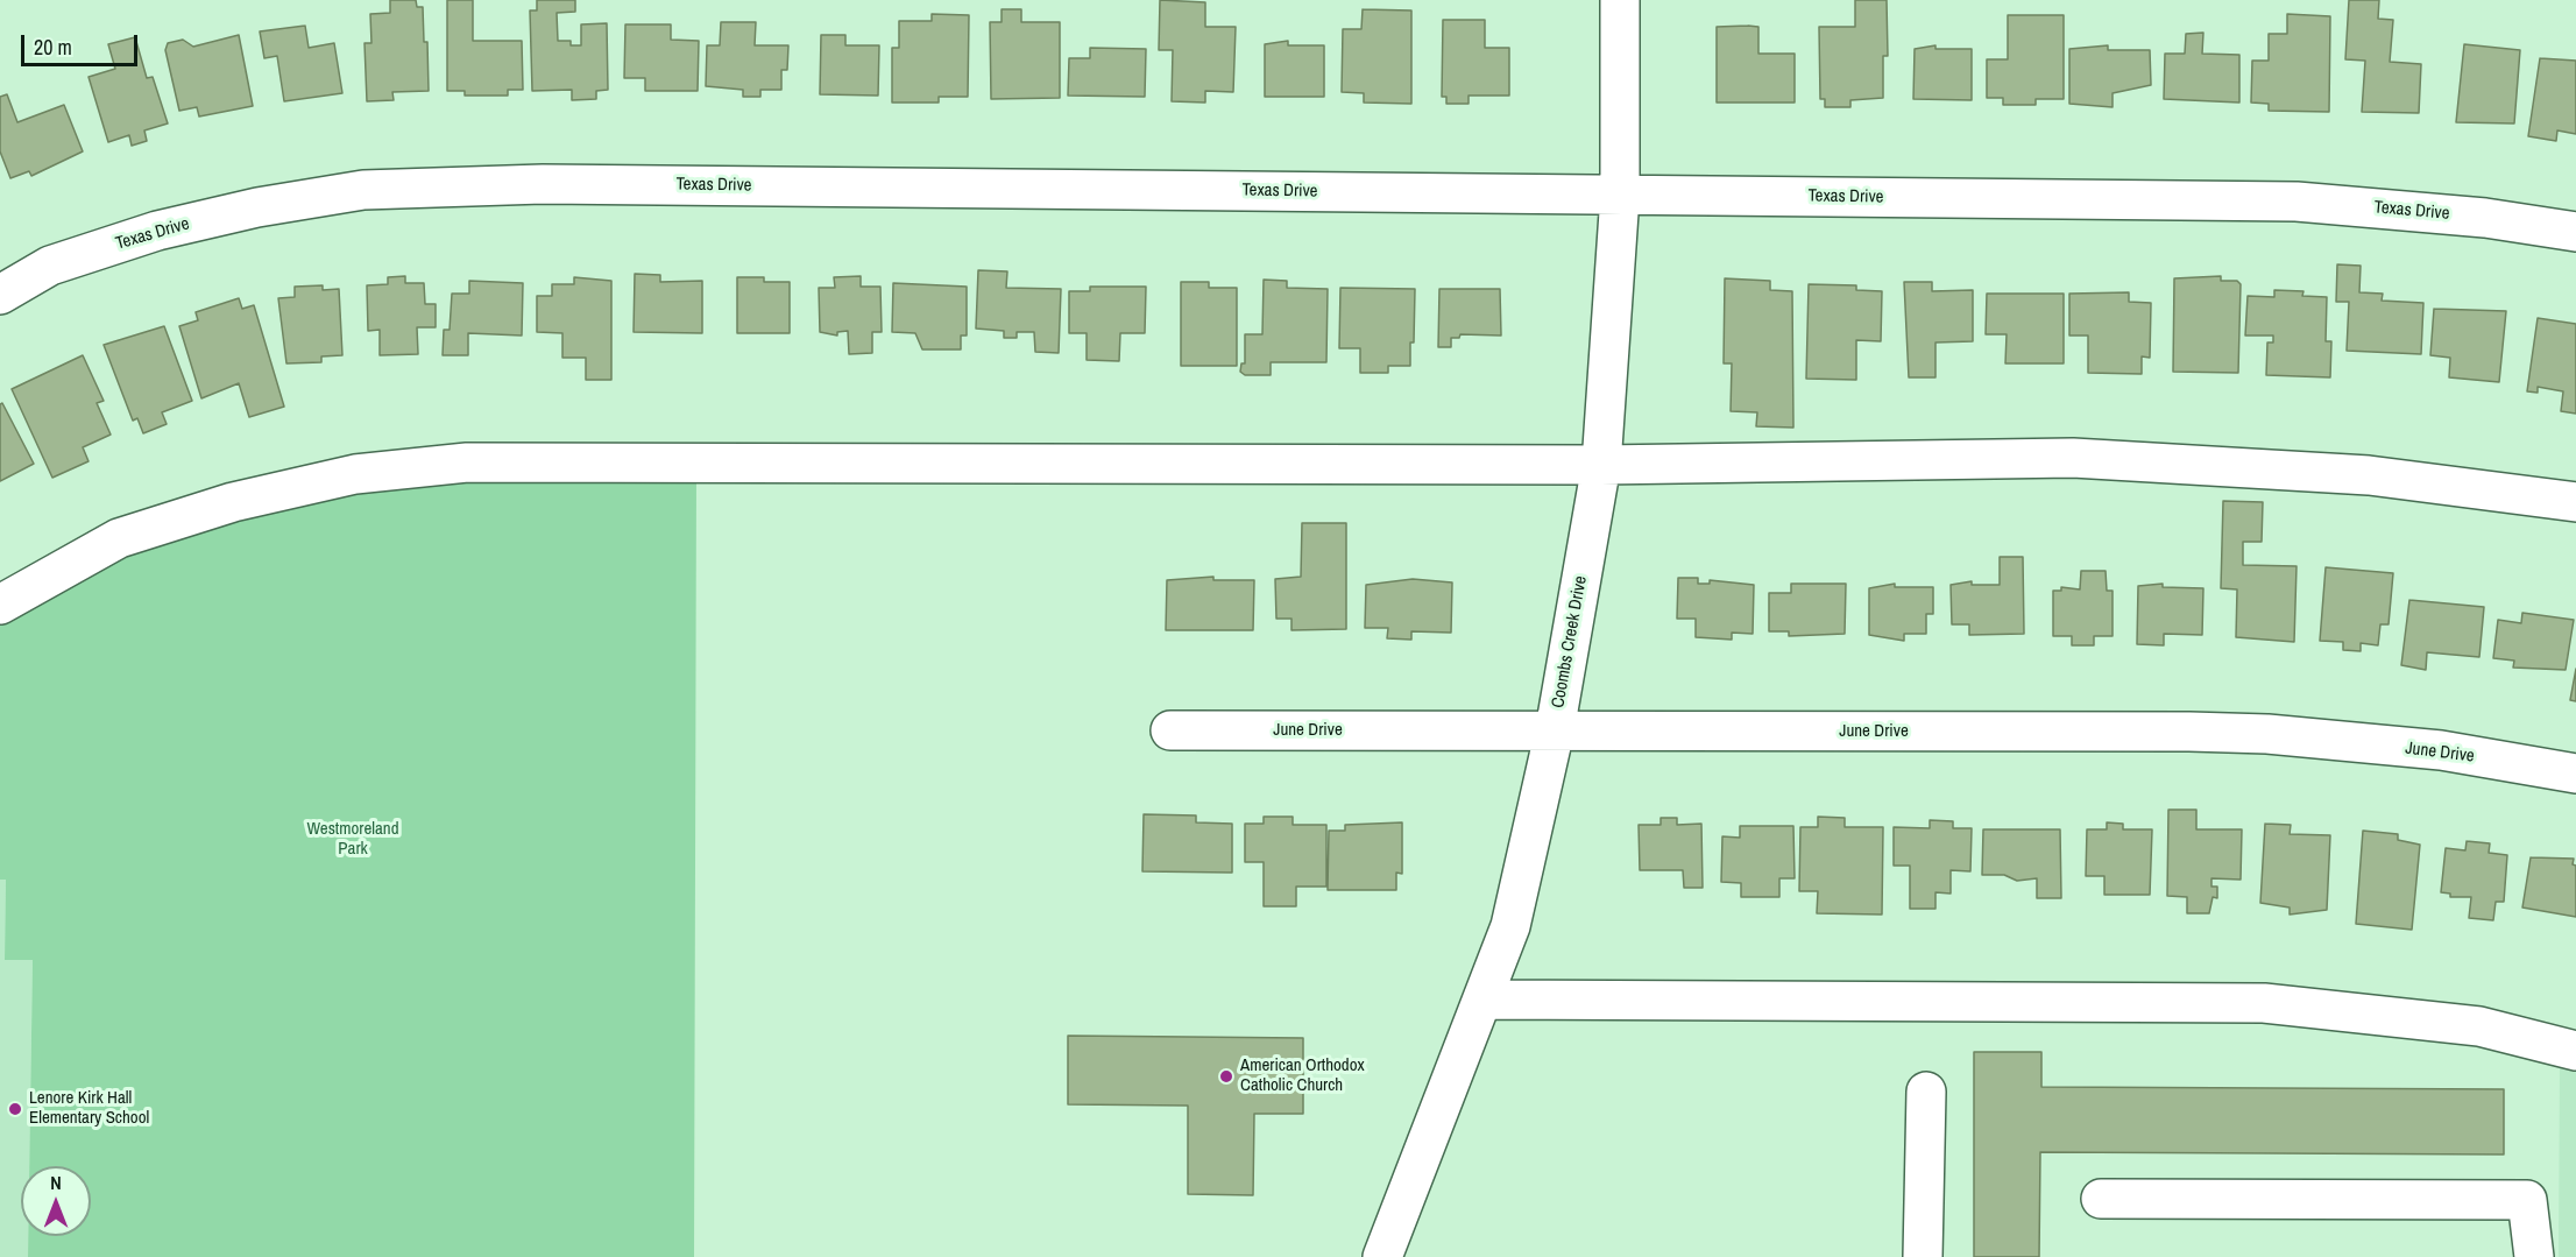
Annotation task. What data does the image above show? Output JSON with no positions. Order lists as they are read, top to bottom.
{
  "streets": {
    "street": ["Texas Drive", "Coombs Creek Drive", "June Drive"]
  },
  "crossings": [
    ["Texas Drive", "Coombs Creek Drive"],
    ["Coombs Creek Drive", "June Drive"]
  ],
  "parks": ["Westmoreland Park"],
  "places": ["American Orthodox Catholic Church", "Lenore Kirk Hall Elementary School"],
  "scale_bar": "20 m",
  "north": "top"
}
